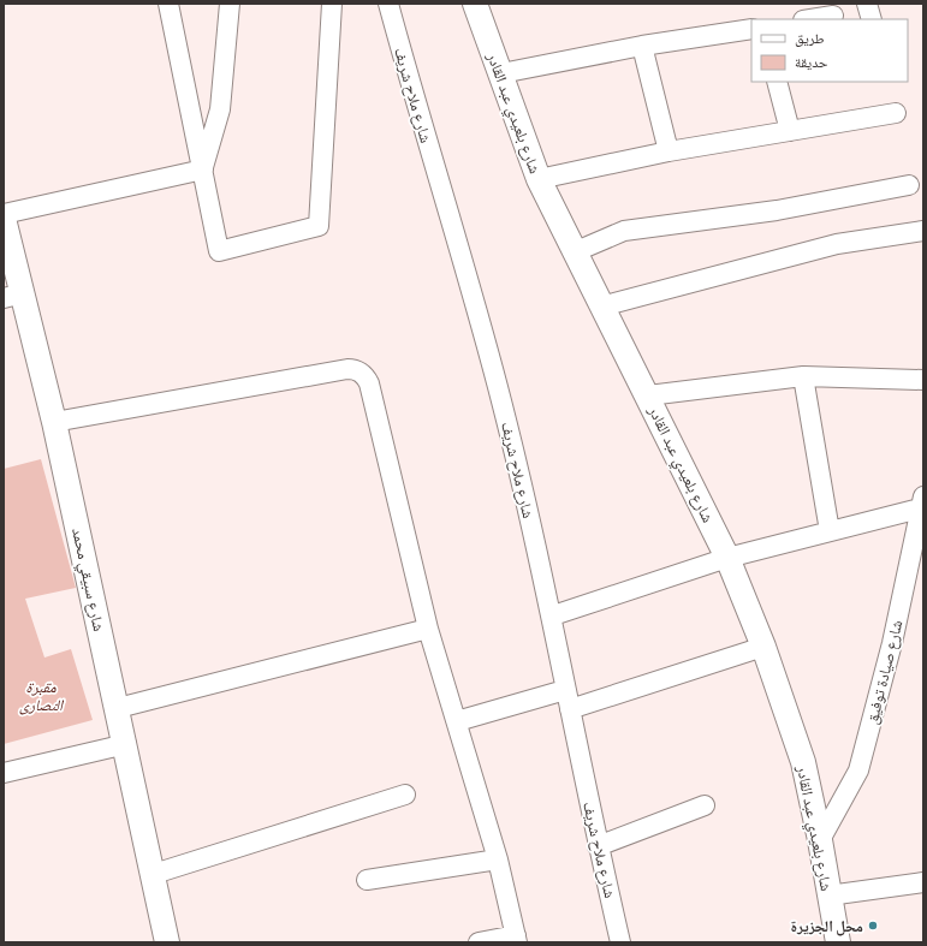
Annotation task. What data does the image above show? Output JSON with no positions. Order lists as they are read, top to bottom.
{
  "streets": {
    "main road": ["شارع بلعيدي عبد القادر", "شارع سبيقي محمد"],
    "street": ["شارع ملاح شريف", "شارع صيادة توفيق"]
  },
  "crossings": [
    ["شارع بلعيدي عبد القادر", "شارع صيادة توفيق"]
  ],
  "parks": ["مقبرة النصارى"],
  "places": ["محل الجزيرة"],
  "legend": ["طريق", "حديقة"]
}
